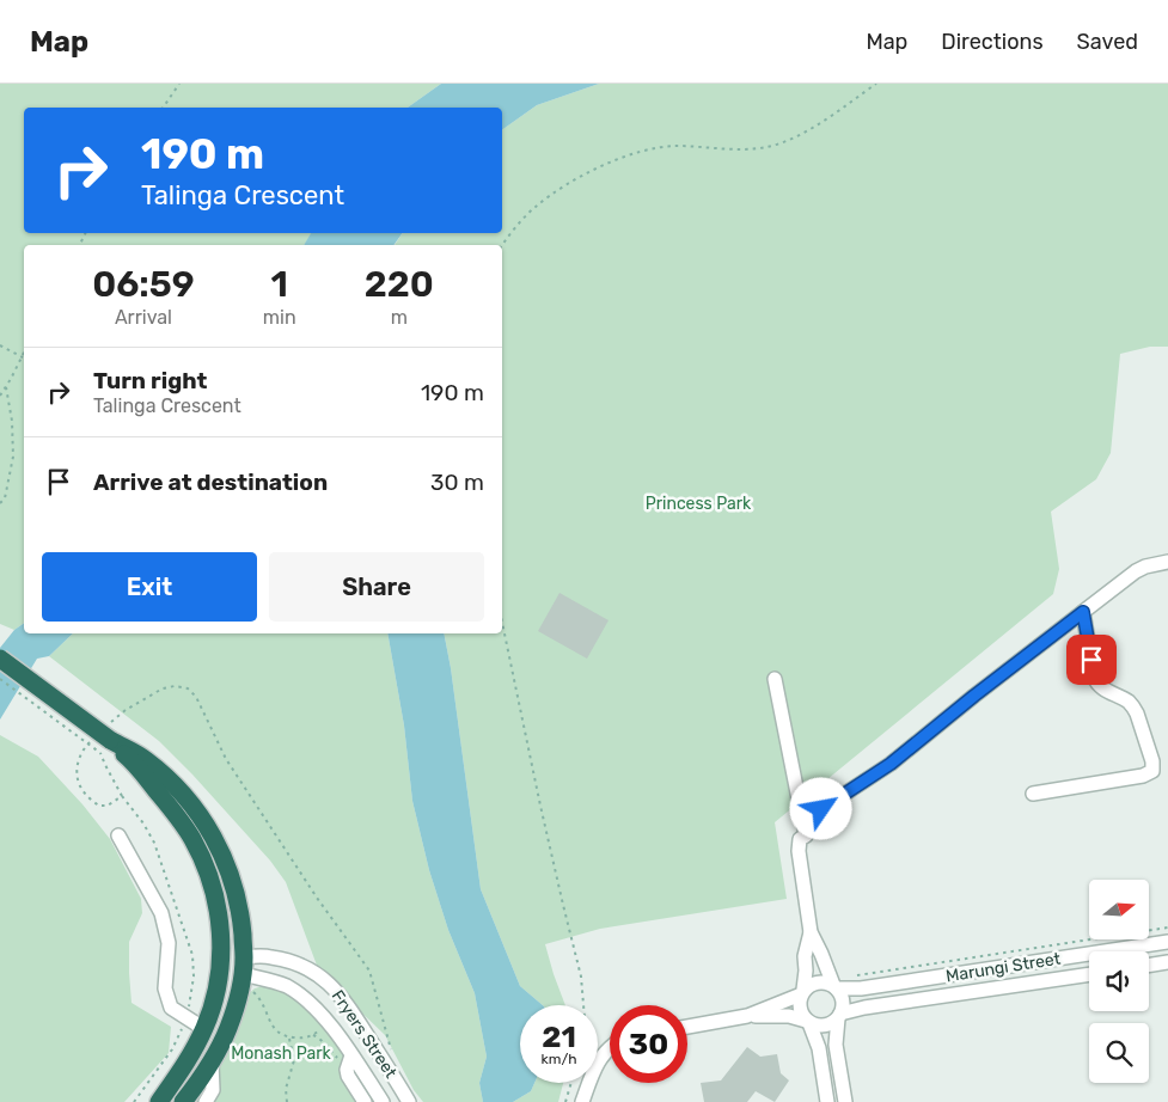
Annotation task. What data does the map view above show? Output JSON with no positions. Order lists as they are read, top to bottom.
{
  "streets": {
    "street": ["Marungi Street", "Fryers Street"]
  },
  "parks": ["Princess Park", "Monash Park"],
  "north": "right",
  "page": {
    "header": "Map",
    "nav": ["Map", "Directions", "Saved"],
    "turn": ["190 m", "Talinga Crescent"],
    "eta": [
      "06:59",
      "Arrival",
      "1",
      "min",
      "220",
      "m"
    ],
    "list": [
      {
        "name": "Turn right",
        "note": "Talinga Crescent",
        "value": "190 m"
      },
      {
        "name": "Arrive at destination",
        "value": "30 m"
      }
    ],
    "buttons": ["Exit", "Share"],
    "speed": "21 km/h",
    "limit": "30"
  }
}
